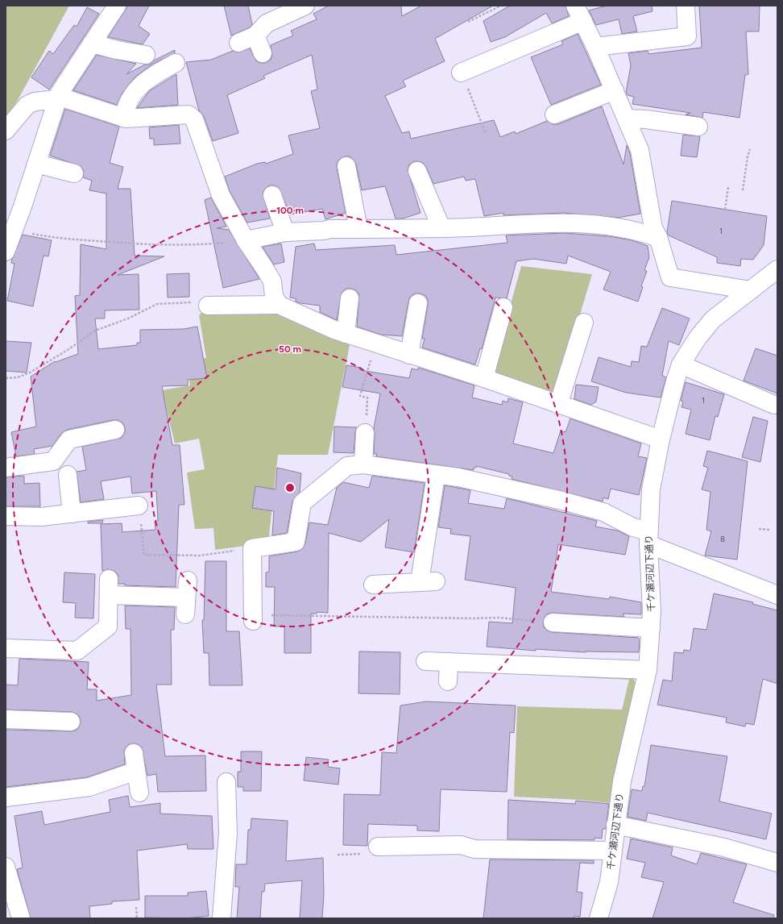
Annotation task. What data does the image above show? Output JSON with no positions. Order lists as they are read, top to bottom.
{
  "streets": {
    "street": ["千ケ瀬河辺下通り"]
  },
  "house_numbers": ["1", "1", "8"],
  "rings": ["100 m", "50 m"]
}
